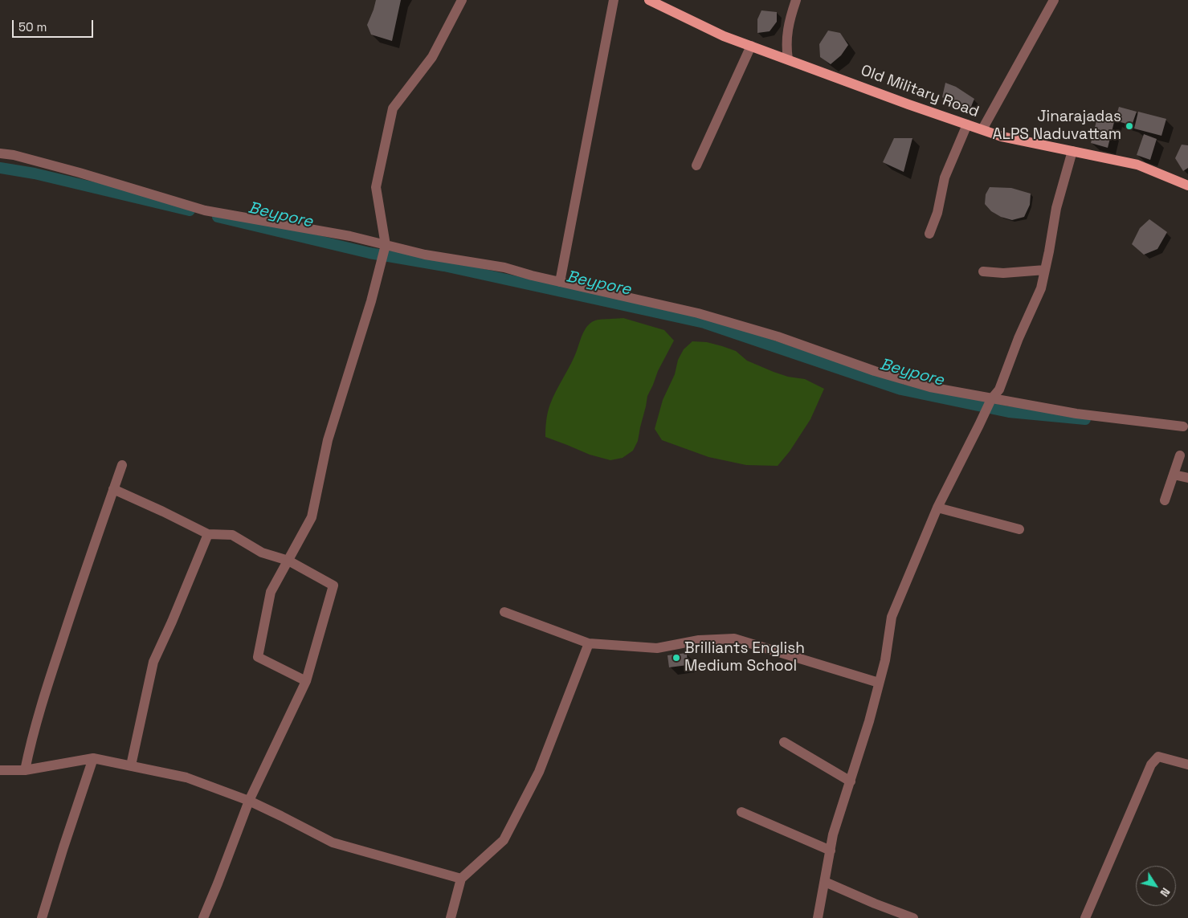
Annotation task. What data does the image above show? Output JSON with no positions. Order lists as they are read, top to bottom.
{
  "streets": {
    "main road": ["Old Military Road"]
  },
  "water": ["Beypore"],
  "places": ["Jinarajadas ALPS Naduvattam", "Brilliants English Medium School"],
  "scale_bar": "50 m",
  "north": "bottom right"
}
